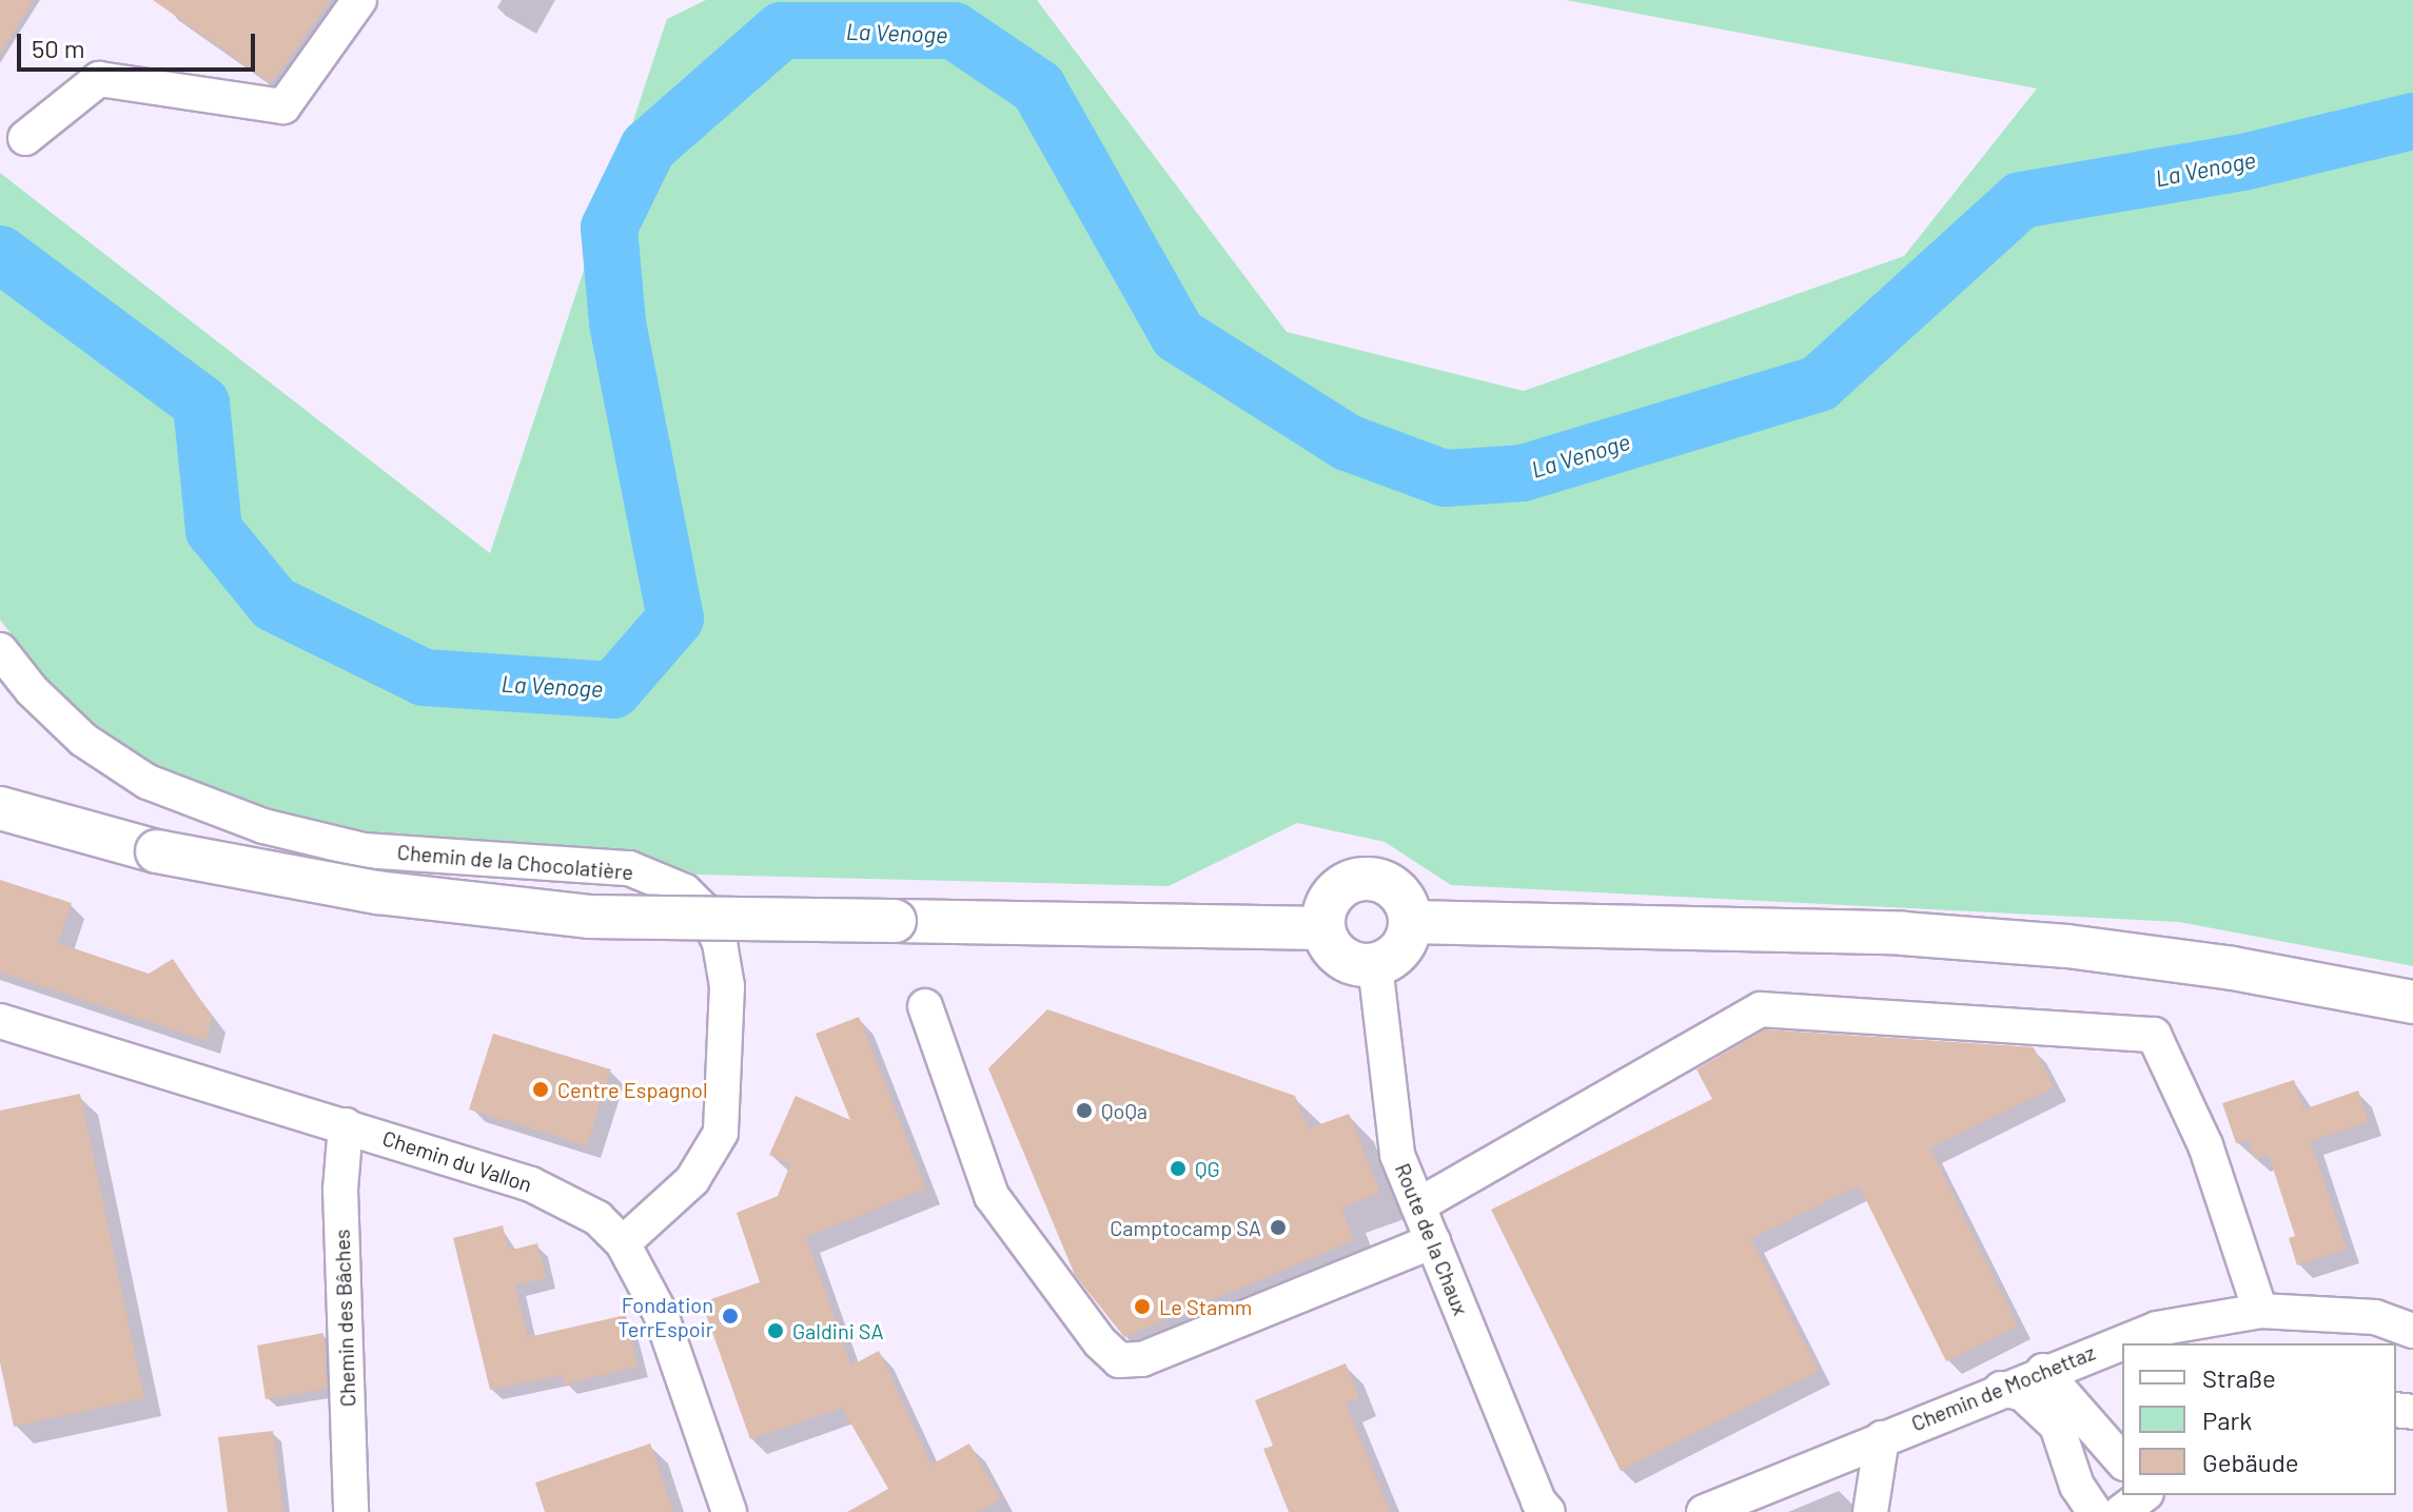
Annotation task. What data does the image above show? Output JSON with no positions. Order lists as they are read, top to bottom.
{
  "streets": {
    "street": [
      "Chemin de la Chocolatière",
      "Chemin du Vallon",
      "Route de la Chaux",
      "Chemin des Bâches",
      "Chemin de Mochettaz"
    ]
  },
  "crossings": [
    ["Chemin de la Chocolatière", "Chemin du Vallon"],
    ["Chemin du Vallon", "Chemin des Bâches"]
  ],
  "water": ["La Venoge"],
  "places": [
    "Centre Espagnol",
    "QoQa",
    "QG",
    "Camptocamp SA",
    "Le Stamm",
    "Fondation TerrEspoir",
    "Galdini SA"
  ],
  "legend": ["Straße", "Park", "Gebäude"],
  "scale_bar": "50 m"
}
